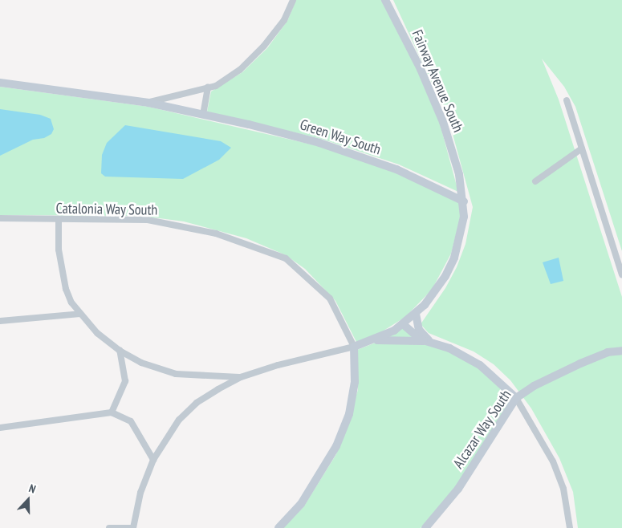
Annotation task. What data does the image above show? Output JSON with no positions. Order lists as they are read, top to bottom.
{
  "streets": {
    "street": [
      "Fairway Avenue South",
      "Green Way South",
      "Catalonia Way South",
      "Alcazar Way South"
    ]
  },
  "crossings": [
    ["Fairway Avenue South", "Green Way South"],
    ["Fairway Avenue South", "Catalonia Way South"]
  ],
  "north": "top"
}
